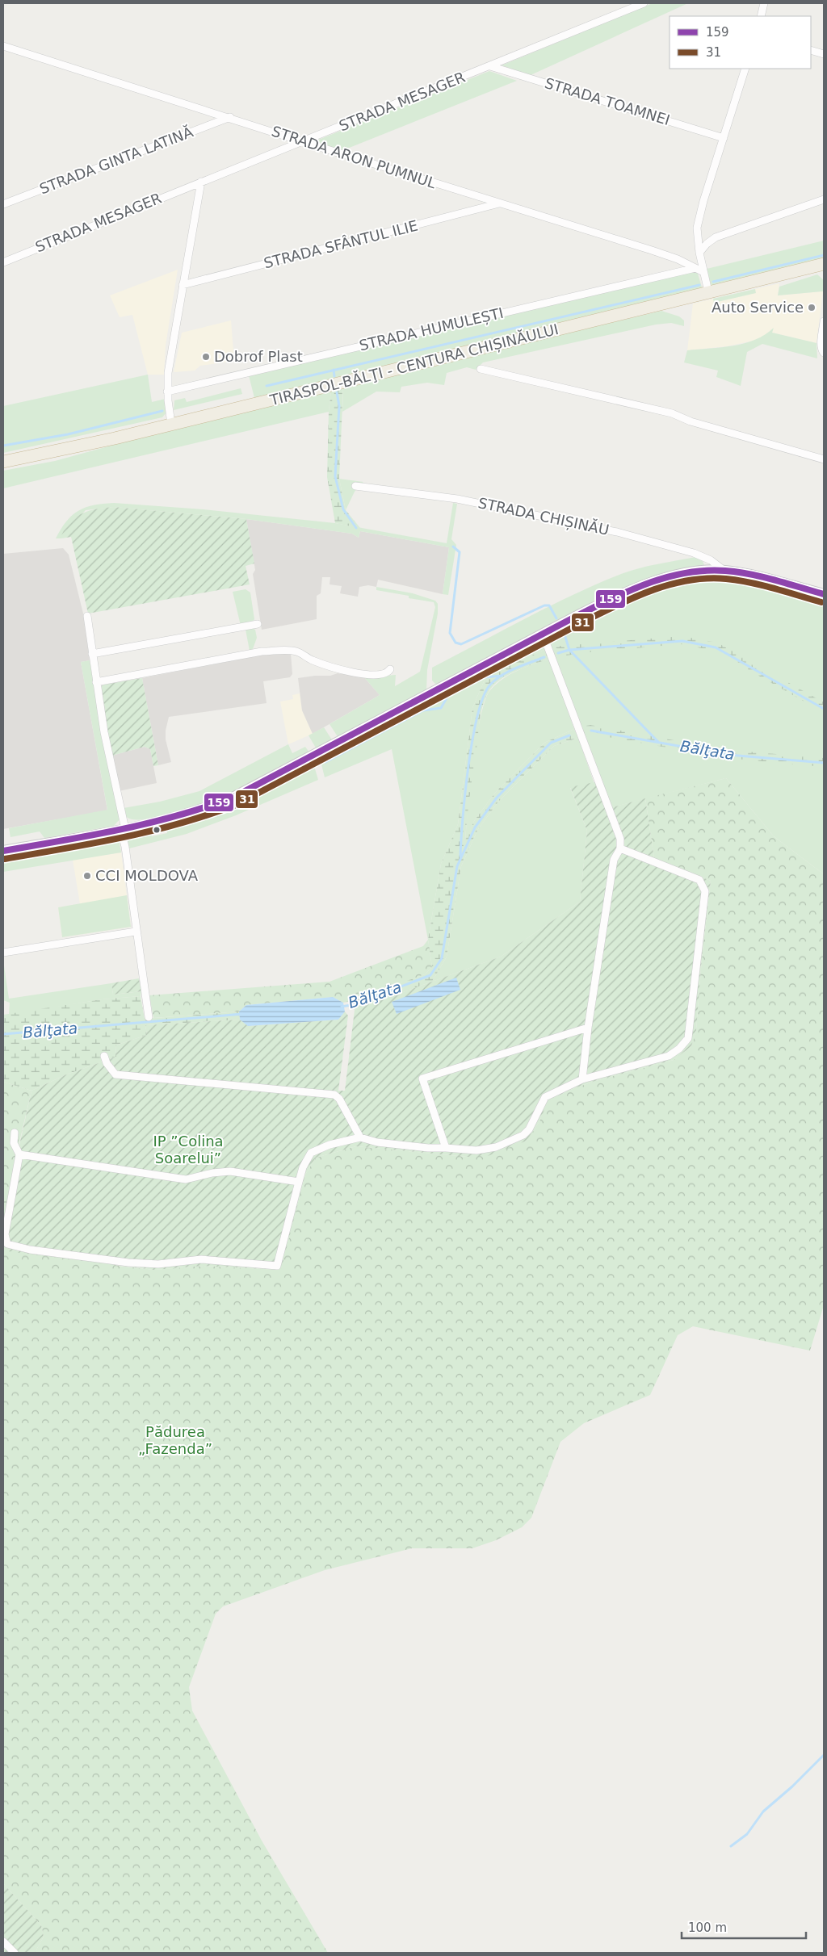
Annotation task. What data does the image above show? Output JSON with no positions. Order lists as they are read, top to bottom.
{
  "streets": {
    "highway": ["TIRASPOL-BĂLŢI - CENTURA CHIȘINĂULUI"],
    "street": [
      "STRADA MESAGER",
      "STRADA TOAMNEI",
      "STRADA ARON PUMNUL",
      "STRADA GINTA LATINĂ",
      "STRADA SFÂNTUL ILIE",
      "STRADA HUMULEȘTI",
      "STRADA CHIȘINĂU"
    ]
  },
  "crossings": [
    ["STRADA MESAGER", "STRADA TOAMNEI"],
    ["STRADA MESAGER", "STRADA ARON PUMNUL"],
    ["STRADA ARON PUMNUL", "STRADA GINTA LATINĂ"],
    ["STRADA ARON PUMNUL", "STRADA SFÂNTUL ILIE"],
    ["STRADA ARON PUMNUL", "STRADA HUMULEȘTI"]
  ],
  "water": ["Bălţata"],
  "parks": ["IP ”Colina Soarelui”", "Pădurea „Fazenda”"],
  "places": ["Auto Service", "Dobrof Plast", "CCI MOLDOVA"],
  "lines": ["transit line 159", "transit line 31"],
  "legend": ["159", "31"],
  "scale_bar": "100 m"
}
